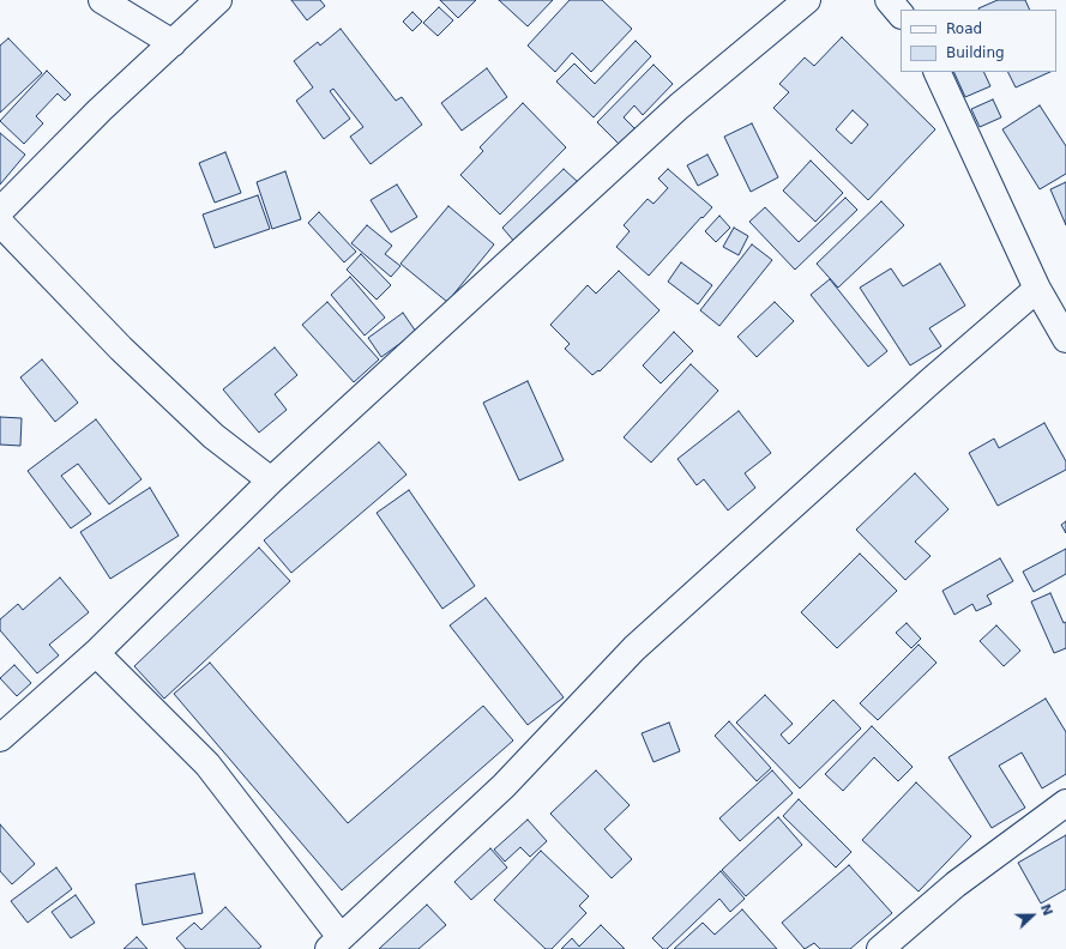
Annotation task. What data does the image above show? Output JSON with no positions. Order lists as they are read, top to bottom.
{
  "legend": ["Road", "Building"],
  "north": "right"
}
